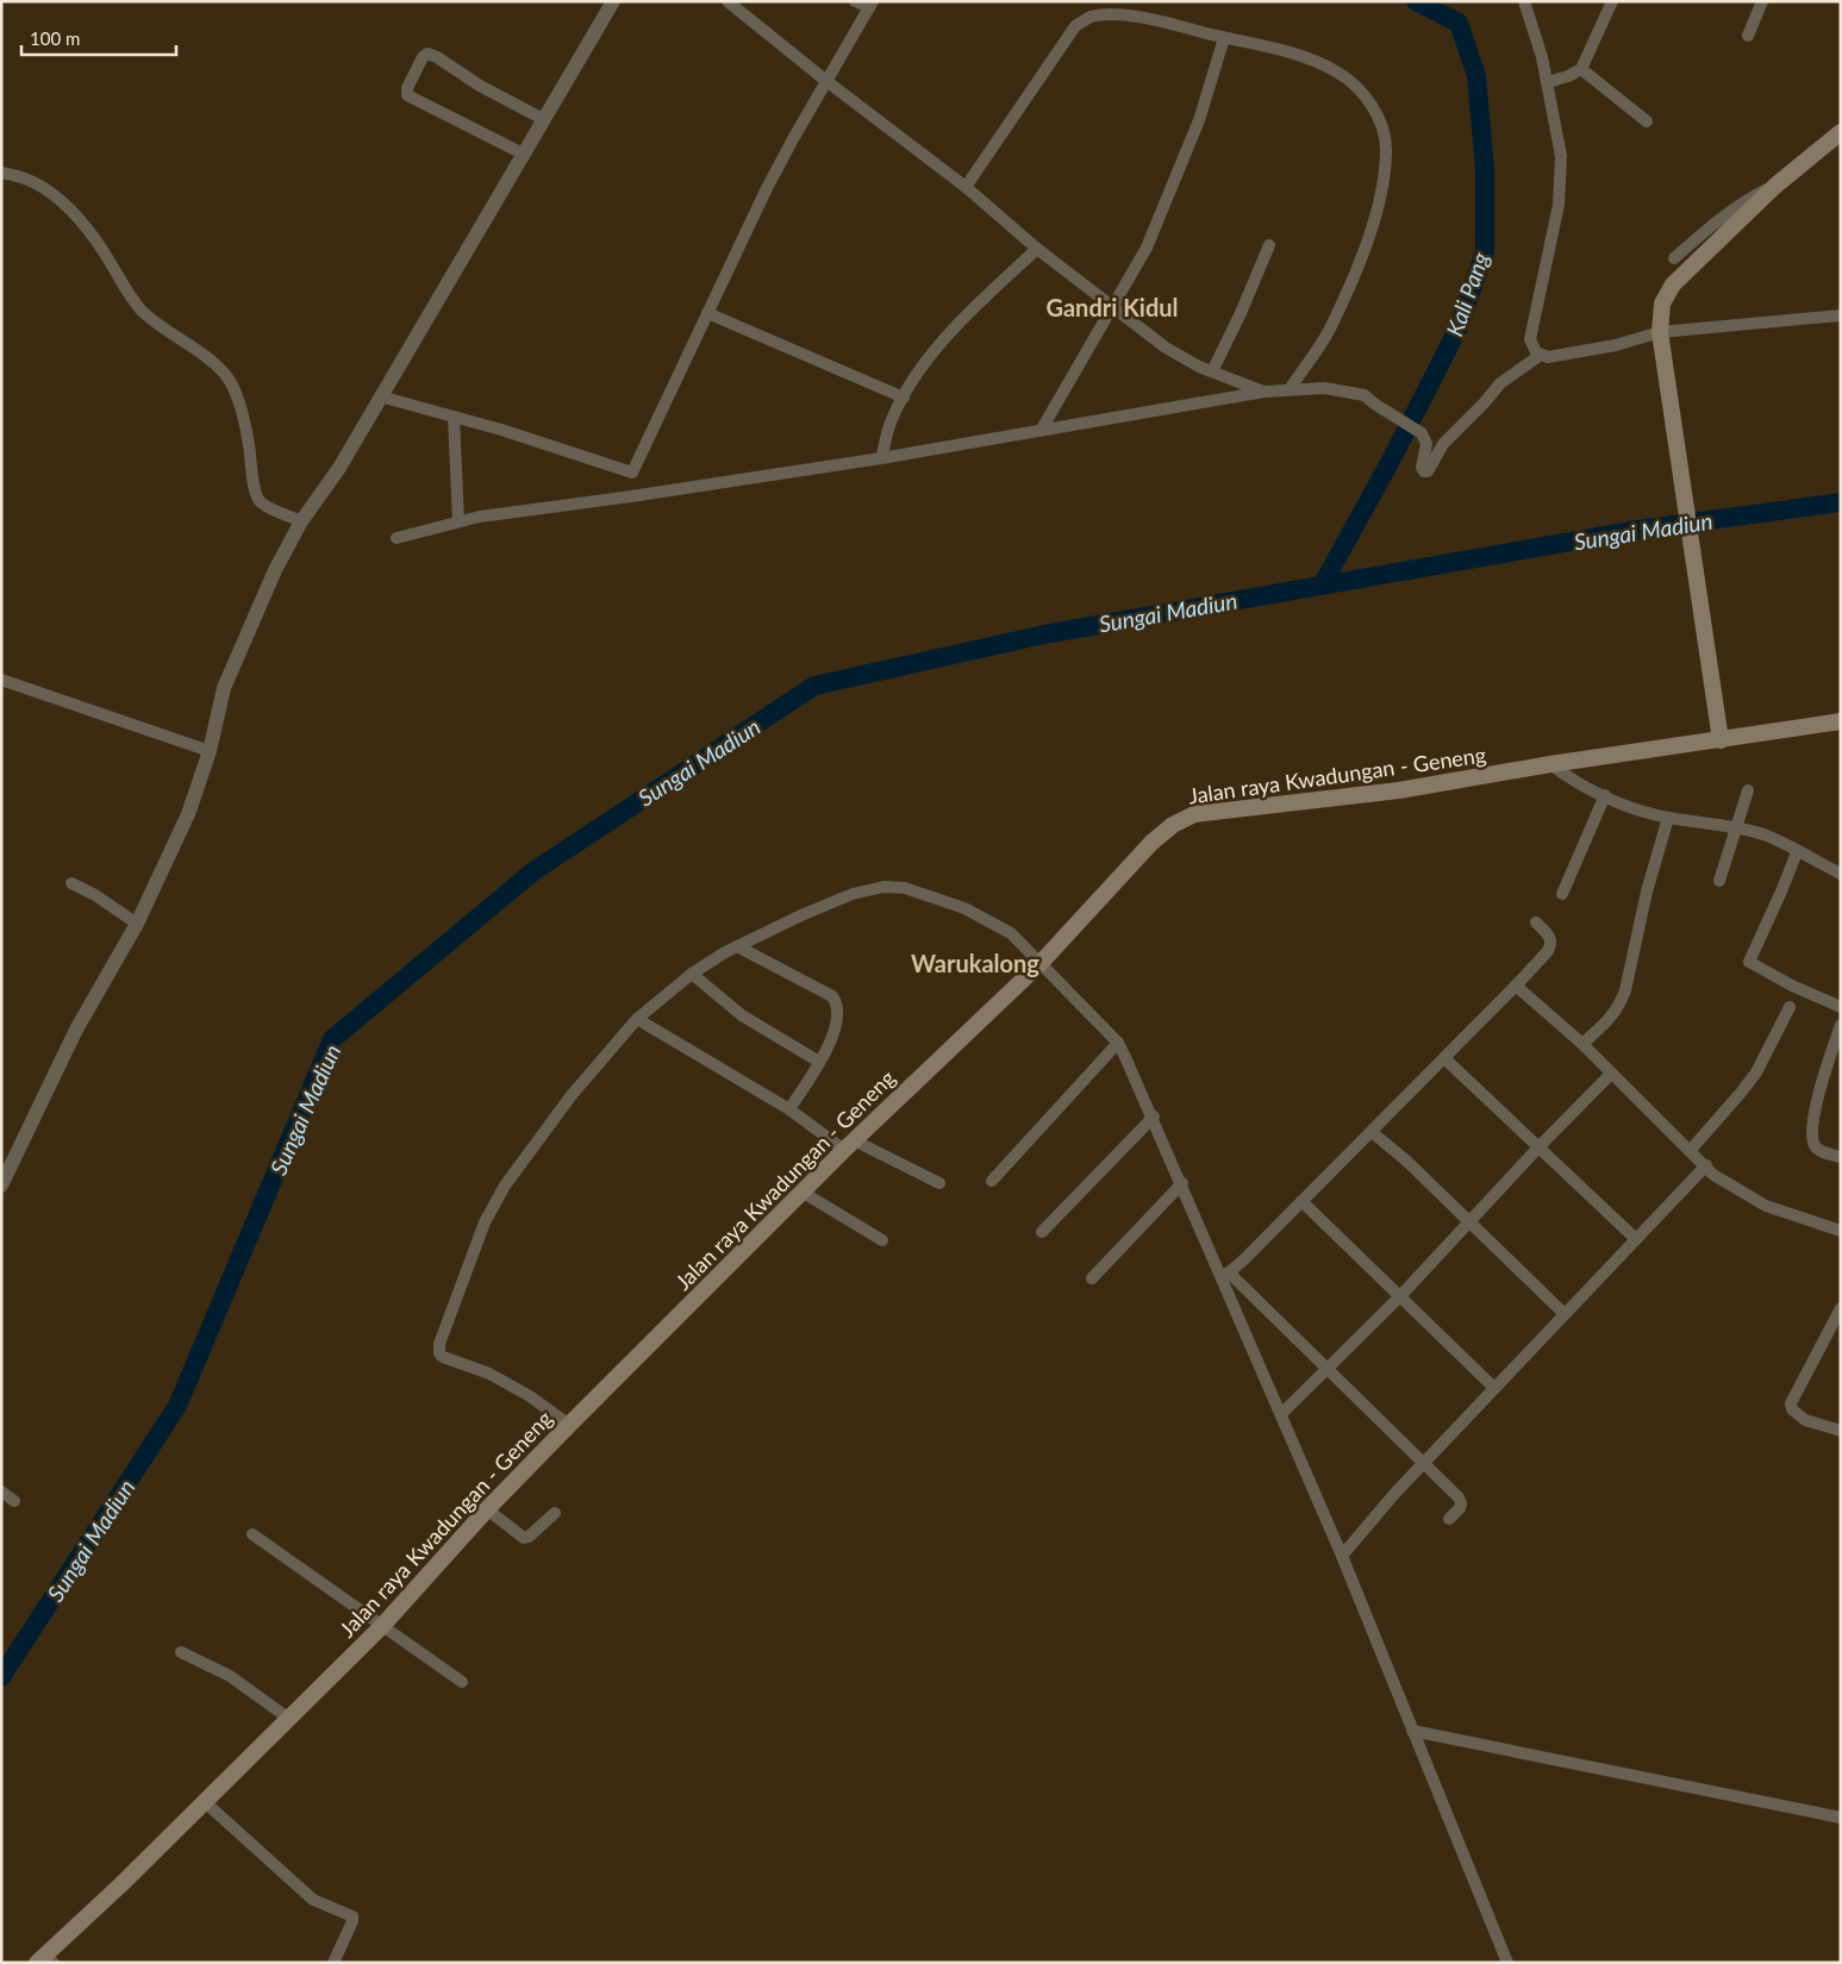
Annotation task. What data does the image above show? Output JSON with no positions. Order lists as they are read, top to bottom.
{
  "streets": {
    "main road": ["Jalan raya Kwadungan - Geneng"]
  },
  "districts": ["Gandri Kidul", "Warukalong"],
  "water": ["Kali Pang", "Sungai Madiun"],
  "scale_bar": "100 m"
}
